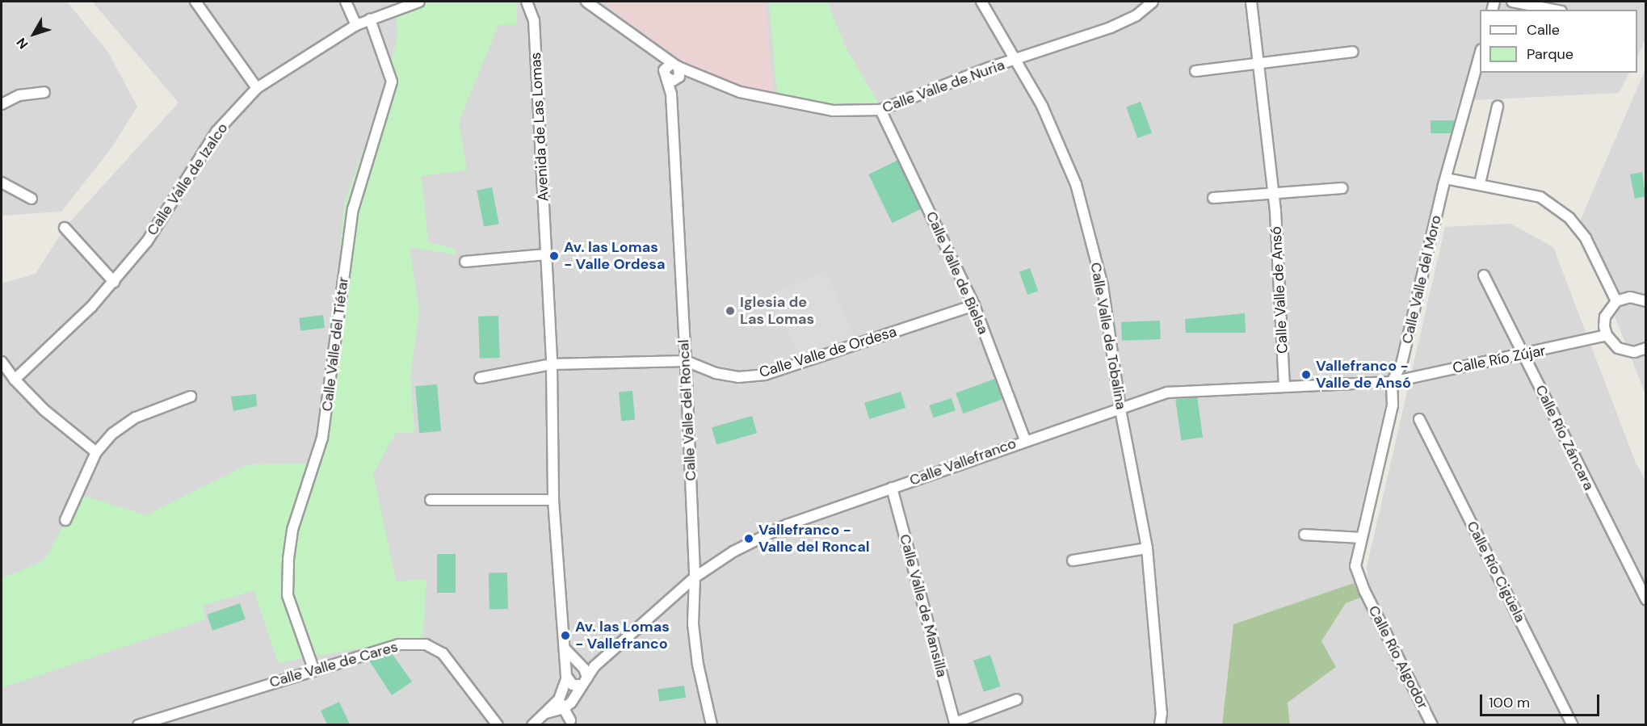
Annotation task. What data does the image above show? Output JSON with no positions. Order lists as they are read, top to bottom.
{
  "streets": {
    "street": [
      "Calle Valle de Nuria",
      "Avenida de Las Lomas",
      "Calle Valle de Izalco",
      "Calle Valle de Bielsa",
      "Calle Valle del Moro",
      "Calle Valle de Ansó",
      "Calle Valle de Tobalina",
      "Calle Valle del Tiétar",
      "Calle Valle de Ordesa",
      "Calle Río Zújar",
      "Calle Valle del Roncal",
      "Calle Río Záncara",
      "Calle Vallefranco",
      "Calle Río Cigüela",
      "Calle Valle de Mansilla",
      "Calle Río Algodor",
      "Calle Valle de Cares"
    ]
  },
  "crossings": [
    ["Calle Valle de Nuria", "Calle Valle de Bielsa"],
    ["Calle Valle de Nuria", "Calle Valle de Tobalina"],
    ["Calle Valle de Nuria", "Calle Valle del Roncal"],
    ["Avenida de Las Lomas", "Calle Valle de Ordesa"],
    ["Avenida de Las Lomas", "Calle Vallefranco"],
    ["Calle Valle de Izalco", "Calle Valle del Tiétar"],
    ["Calle Valle de Bielsa", "Calle Valle de Ordesa"],
    ["Calle Valle de Bielsa", "Calle Vallefranco"],
    ["Calle Valle del Moro", "Calle Río Zújar"],
    ["Calle Valle del Moro", "Calle Vallefranco"],
    ["Calle Valle del Moro", "Calle Río Algodor"],
    ["Calle Valle de Ansó", "Calle Vallefranco"],
    ["Calle Valle de Tobalina", "Calle Vallefranco"],
    ["Calle Valle del Tiétar", "Calle Valle de Cares"],
    ["Calle Valle de Ordesa", "Calle Valle del Roncal"],
    ["Calle Río Zújar", "Calle Río Záncara"],
    ["Calle Río Zújar", "Calle Vallefranco"],
    ["Calle Valle del Roncal", "Calle Vallefranco"],
    ["Calle Vallefranco", "Calle Valle de Mansilla"]
  ],
  "places": [
    "Av. las Lomas - Valle Ordesa",
    "Iglesia de Las Lomas",
    "Vallefranco - Valle de Ansó",
    "Vallefranco - Valle del Roncal",
    "Av. las Lomas - Vallefranco"
  ],
  "legend": ["Calle", "Parque"],
  "scale_bar": "100 m",
  "north": "bottom left"
}
